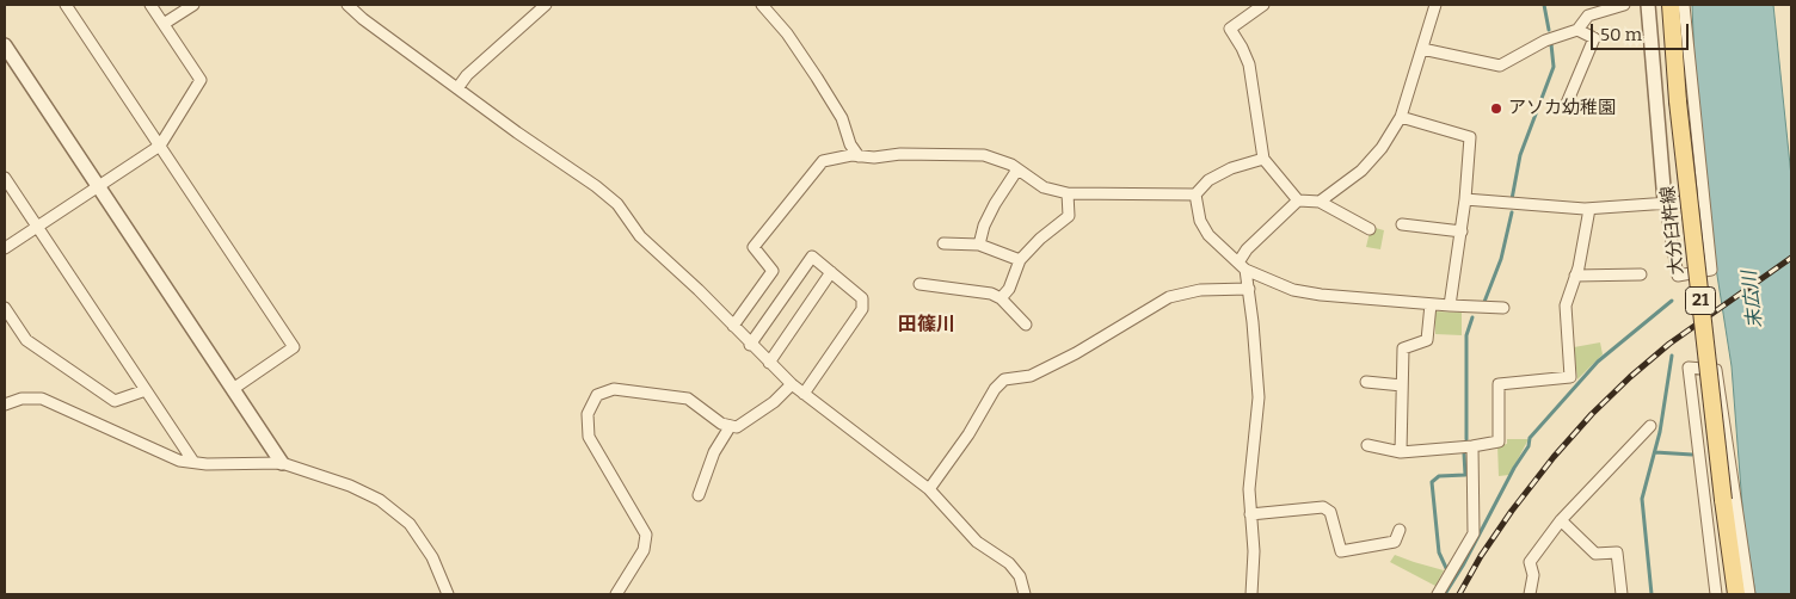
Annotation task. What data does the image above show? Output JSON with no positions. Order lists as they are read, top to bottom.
{
  "streets": {
    "main road": ["大分臼杵線", "21"]
  },
  "districts": ["田篠川"],
  "water": ["末広川"],
  "places": ["アソカ幼稚園"],
  "scale_bar": "50 m"
}
